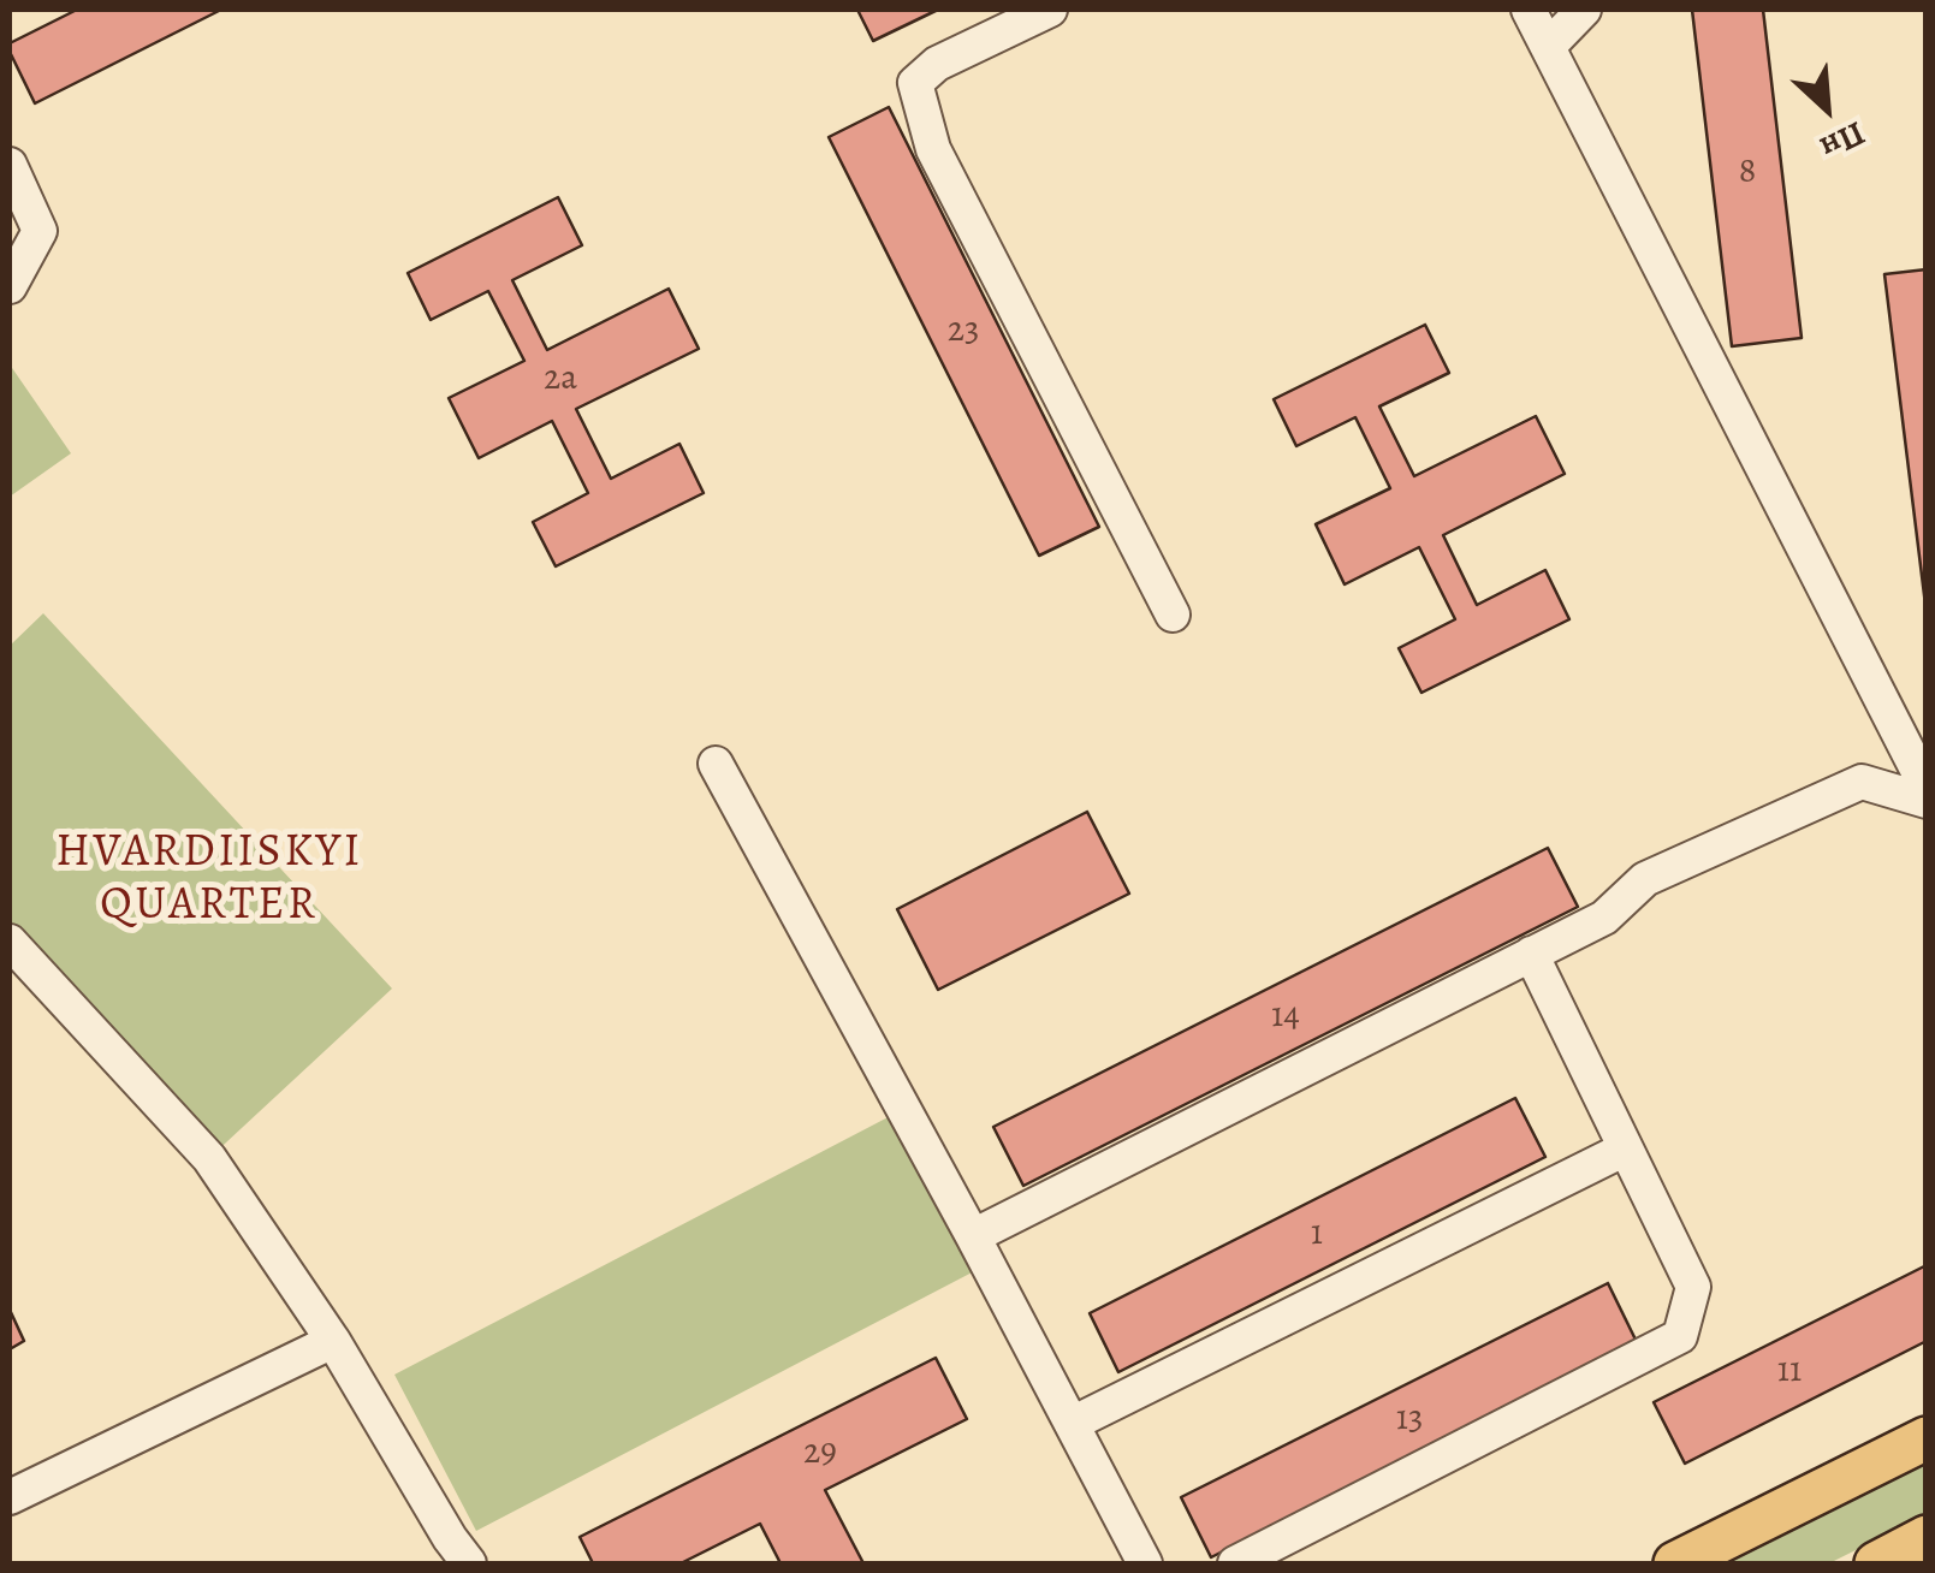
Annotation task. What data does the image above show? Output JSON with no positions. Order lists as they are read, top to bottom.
{
  "districts": ["HVARDIISKYI QUARTER"],
  "house_numbers": [
    "8",
    "23",
    "2а",
    "14",
    "1",
    "11",
    "13",
    "29"
  ],
  "north": "bottom right"
}
